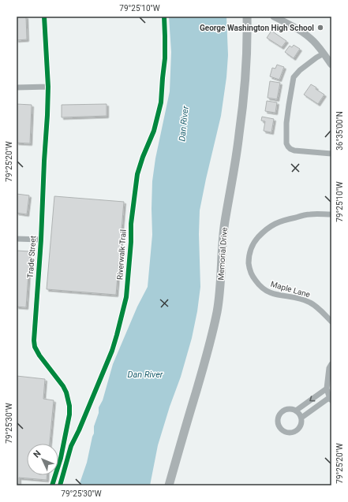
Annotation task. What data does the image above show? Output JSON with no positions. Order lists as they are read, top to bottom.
{
  "streets": {
    "main road": ["Memorial Drive"],
    "street": ["Trade Street", "Maple Lane"],
    "cycle path": ["Riverwalk Trail"]
  },
  "water": ["Dan River"],
  "places": ["George Washington High School"],
  "north": "top left",
  "coordinates": [
    "79°25'10\"W",
    "36°35'00\"N",
    "79°25'20\"W",
    "79°25'30\"W"
  ]
}
